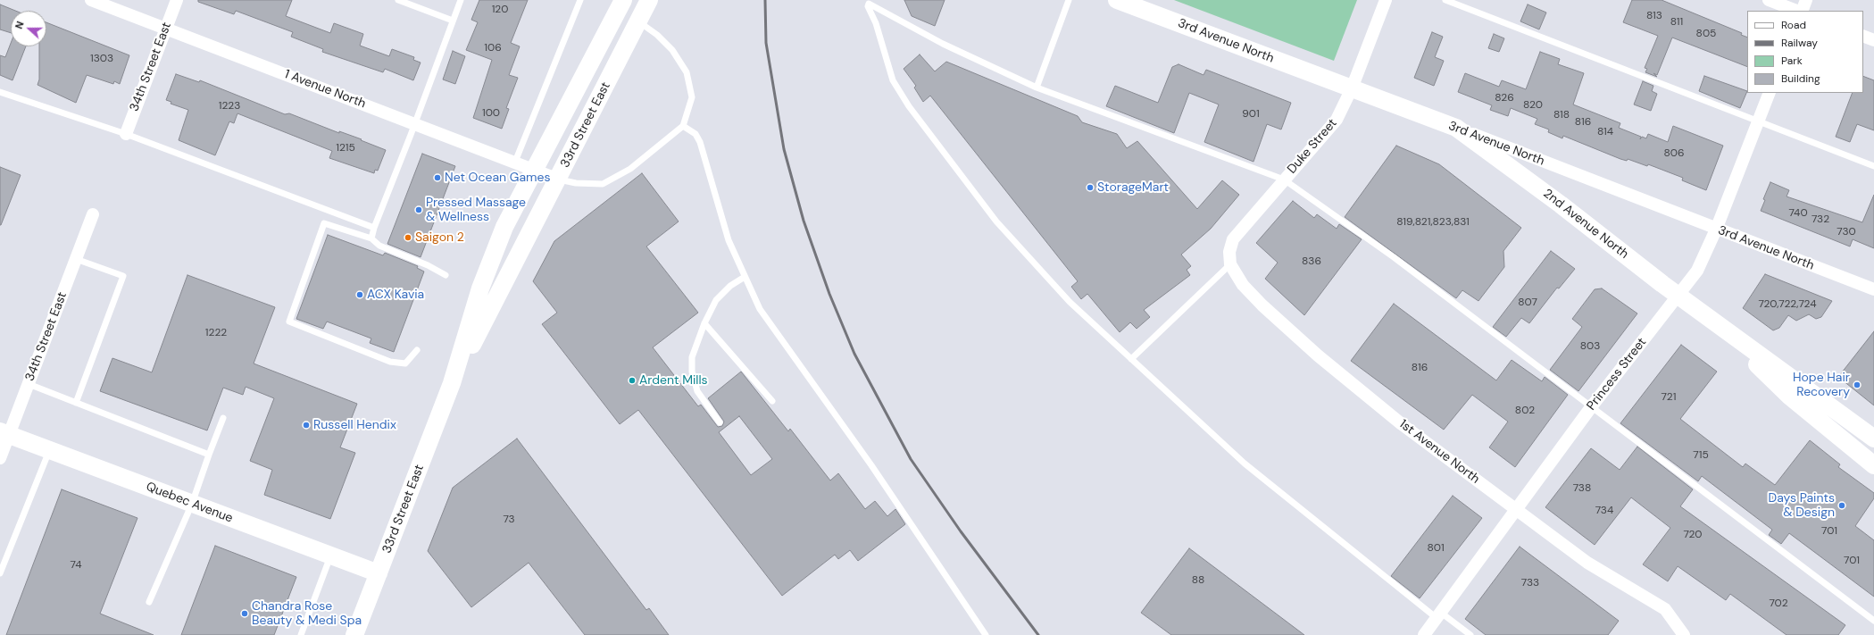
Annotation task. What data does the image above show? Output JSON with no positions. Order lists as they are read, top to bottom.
{
  "streets": {
    "main road": [
      "3rd Avenue North",
      "33rd Street East",
      "2nd Avenue North",
      "Quebec Avenue"
    ],
    "street": [
      "34th Street East",
      "1 Avenue North",
      "Duke Street",
      "Princess Street",
      "1st Avenue North"
    ]
  },
  "crossings": [
    ["3rd Avenue North", "Duke Street"],
    ["3rd Avenue North", "2nd Avenue North"],
    ["3rd Avenue North", "Princess Street"],
    ["34th Street East", "1 Avenue North"],
    ["34th Street East", "Quebec Avenue"],
    ["1 Avenue North", "33rd Street East"],
    ["33rd Street East", "Quebec Avenue"],
    ["Duke Street", "1st Avenue North"],
    ["2nd Avenue North", "Princess Street"],
    ["Princess Street", "1st Avenue North"]
  ],
  "places": [
    "Net Ocean Games",
    "StorageMart",
    "Pressed Massage & Wellness",
    "Saigon 2",
    "ACX Kavia",
    "Ardent Mills",
    "Hope Hair Recovery",
    "Russell Hendix",
    "Days Paints & Design",
    "Chandra Rose Beauty & Medi Spa"
  ],
  "house_numbers": [
    "120",
    "813",
    "811",
    "805",
    "106",
    "1303",
    "826",
    "820",
    "1223",
    "100",
    "901",
    "818",
    "816",
    "814",
    "1215",
    "806",
    "740",
    "732",
    "819,821,823,831",
    "730",
    "836",
    "807",
    "720,722,724",
    "1222",
    "803",
    "816",
    "721",
    "802",
    "715",
    "738",
    "734",
    "73",
    "701",
    "720",
    "801",
    "701",
    "74",
    "88",
    "733",
    "702"
  ],
  "legend": [
    "Road",
    "Railway",
    "Park",
    "Building"
  ],
  "north": "left"
}
